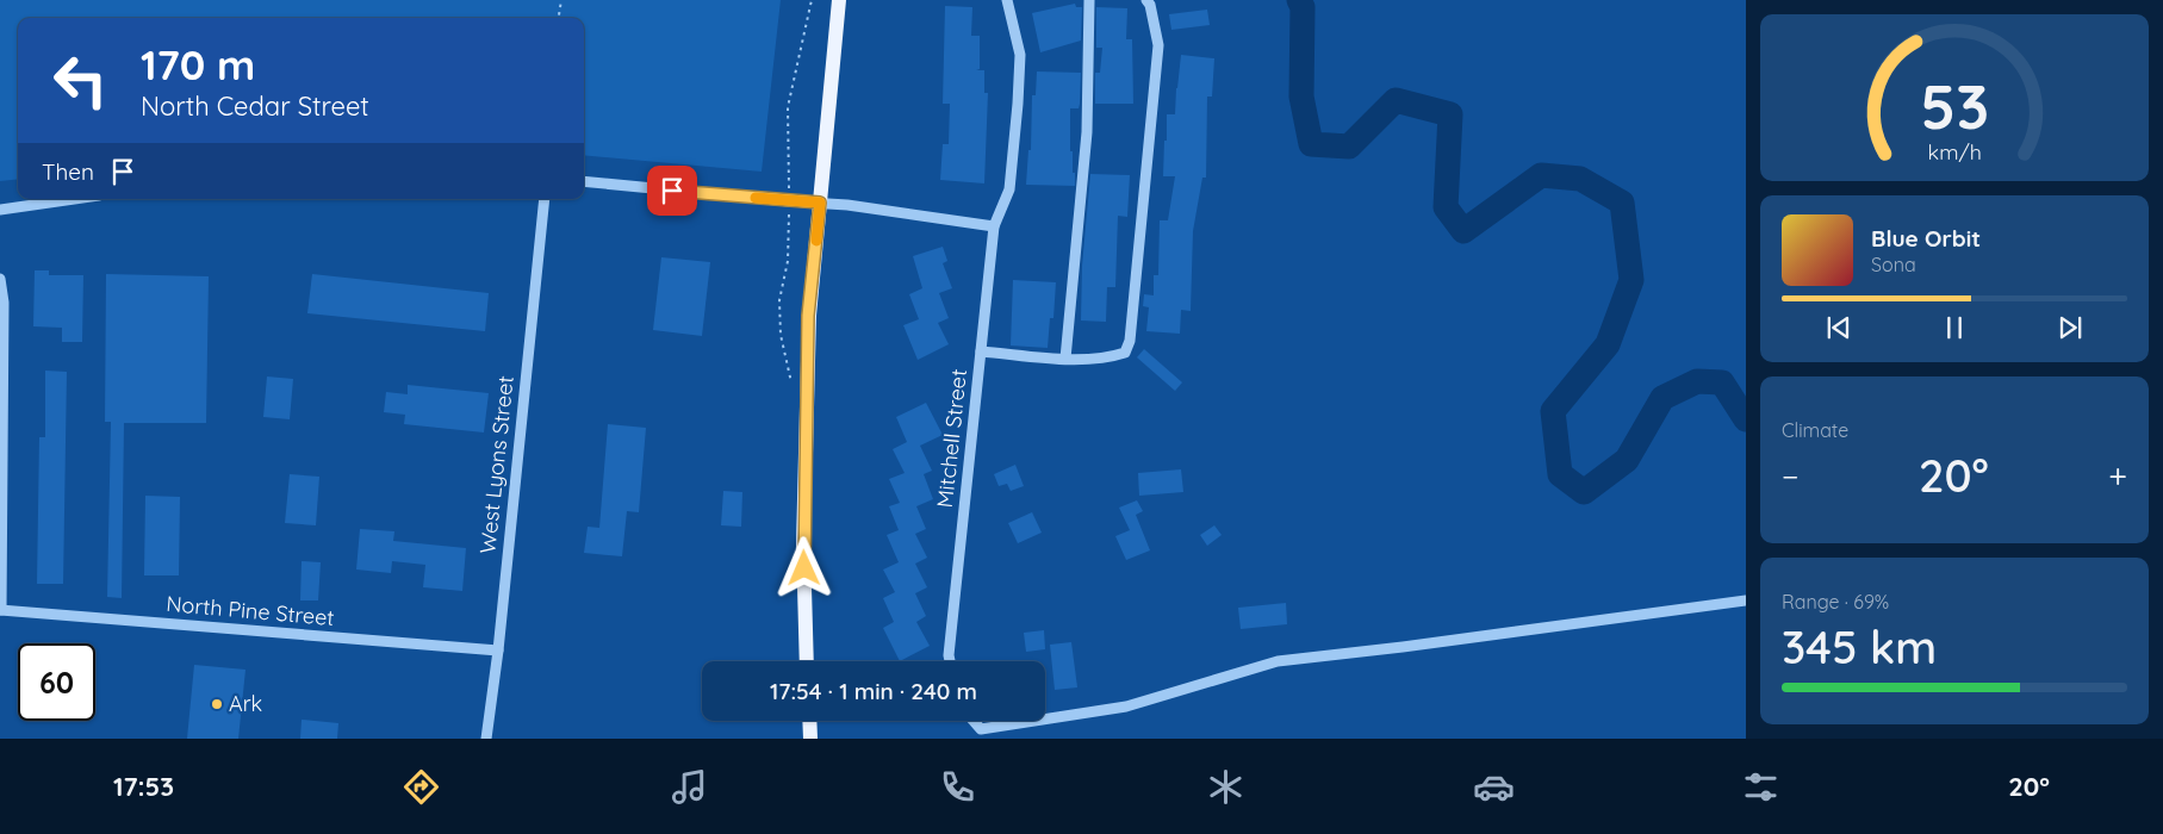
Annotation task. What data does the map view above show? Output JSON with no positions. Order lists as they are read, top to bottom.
{
  "streets": {
    "street": ["Mitchell Street", "West Lyons Street", "North Pine Street"]
  },
  "crossings": [
    ["West Lyons Street", "North Pine Street"]
  ],
  "places": ["Ark"],
  "page": {
    "turn": ["170 m", "North Cedar Street"],
    "then": "Then",
    "song": ["Blue Orbit", "Sona"],
    "tile": [
      "Climate",
      ["Range · 69%", "345 km"]
    ],
    "heat": ["−", "20°", "+"],
    "limit": "60",
    "trip": "17:54 · 1 min · 240 m",
    "tabs": ["17:53", "20°"],
    "gauge": ["53", "km/h"]
  }
}
